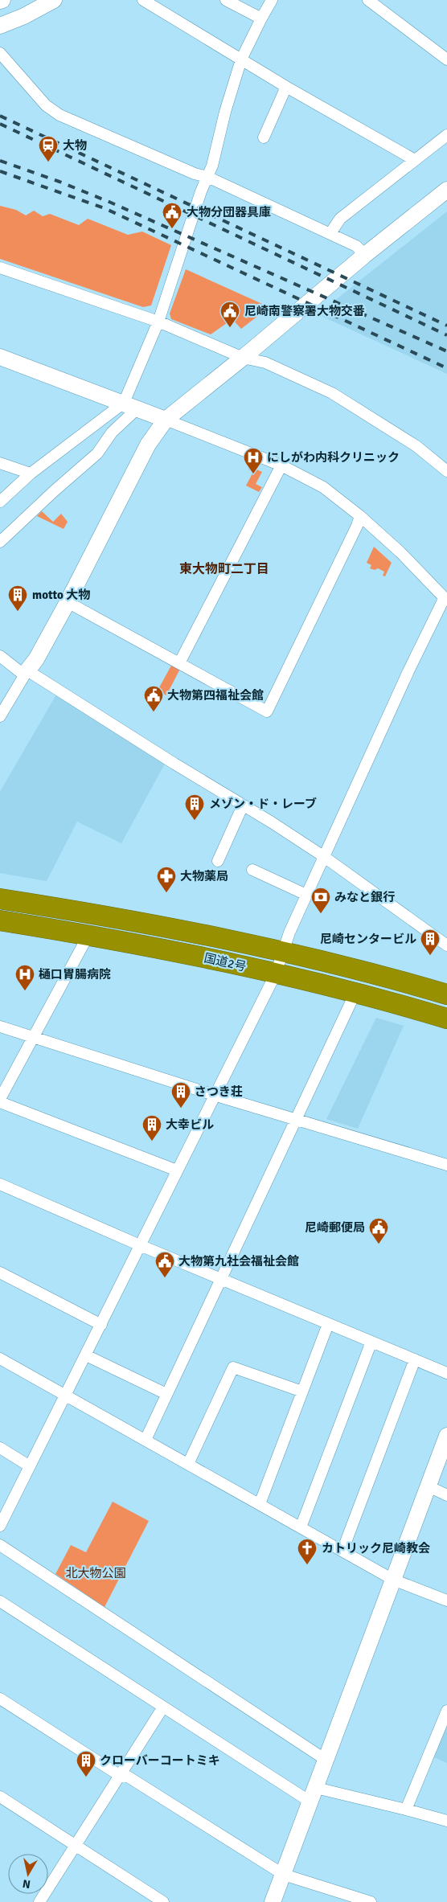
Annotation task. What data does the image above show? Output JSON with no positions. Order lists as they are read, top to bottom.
{
  "streets": {
    "highway": ["国道2号"]
  },
  "districts": ["東大物町二丁目"],
  "parks": ["北大物公園"],
  "places": {
    "station": ["大物"],
    "public building": [
      "大物分団器具庫",
      "尼崎南警察署大物交番",
      "大物第四福祉会館",
      "尼崎郵便局",
      "大物第九社会福祉会館"
    ],
    "hospital": ["にしがわ内科クリニック", "樋口胃腸病院"],
    "building": [
      "motto 大物",
      "メゾン・ド・レーブ",
      "尼崎センタービル",
      "さつき荘",
      "大幸ビル",
      "クローバーコートミキ"
    ],
    "pharmacy": ["大物薬局"],
    "bank": ["みなと銀行"],
    "church": ["カトリック尼崎教会"]
  },
  "north": "bottom"
}
